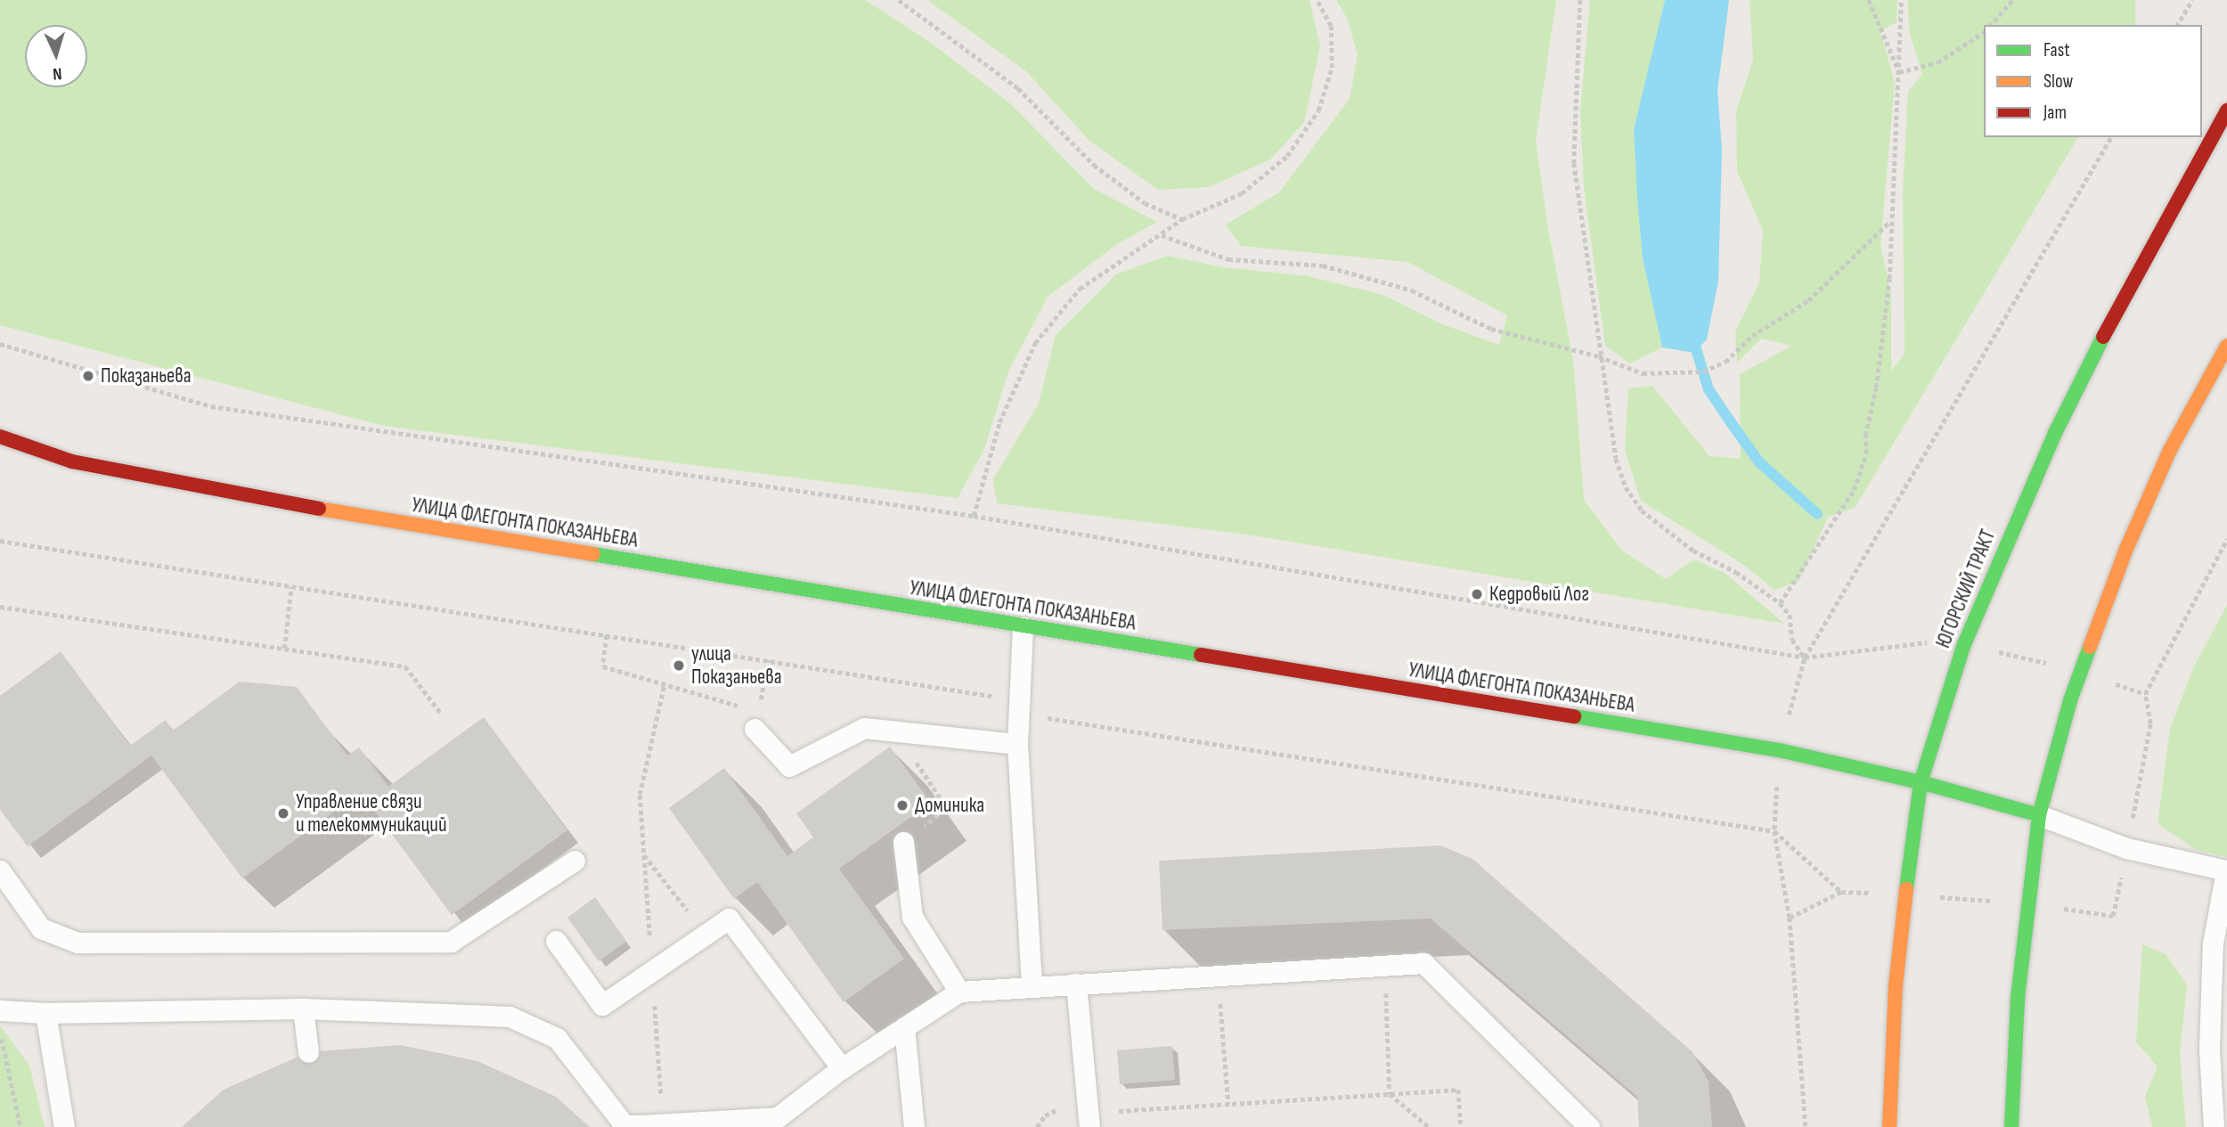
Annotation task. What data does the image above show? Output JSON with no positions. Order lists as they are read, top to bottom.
{
  "streets": {
    "main road": ["УЛИЦА ФЛЕГОНТА ПОКАЗАНЬЕВА", "ЮГОРСКИЙ ТРАКТ"]
  },
  "crossings": [
    ["УЛИЦА ФЛЕГОНТА ПОКАЗАНЬЕВА", "ЮГОРСКИЙ ТРАКТ"]
  ],
  "places": [
    "Показаньева",
    "Кедровый Лог",
    "улица Показаньева",
    "Доминика",
    "Управление связи и телекоммуникаций"
  ],
  "legend": ["Fast", "Slow", "Jam"],
  "north": "bottom"
}
